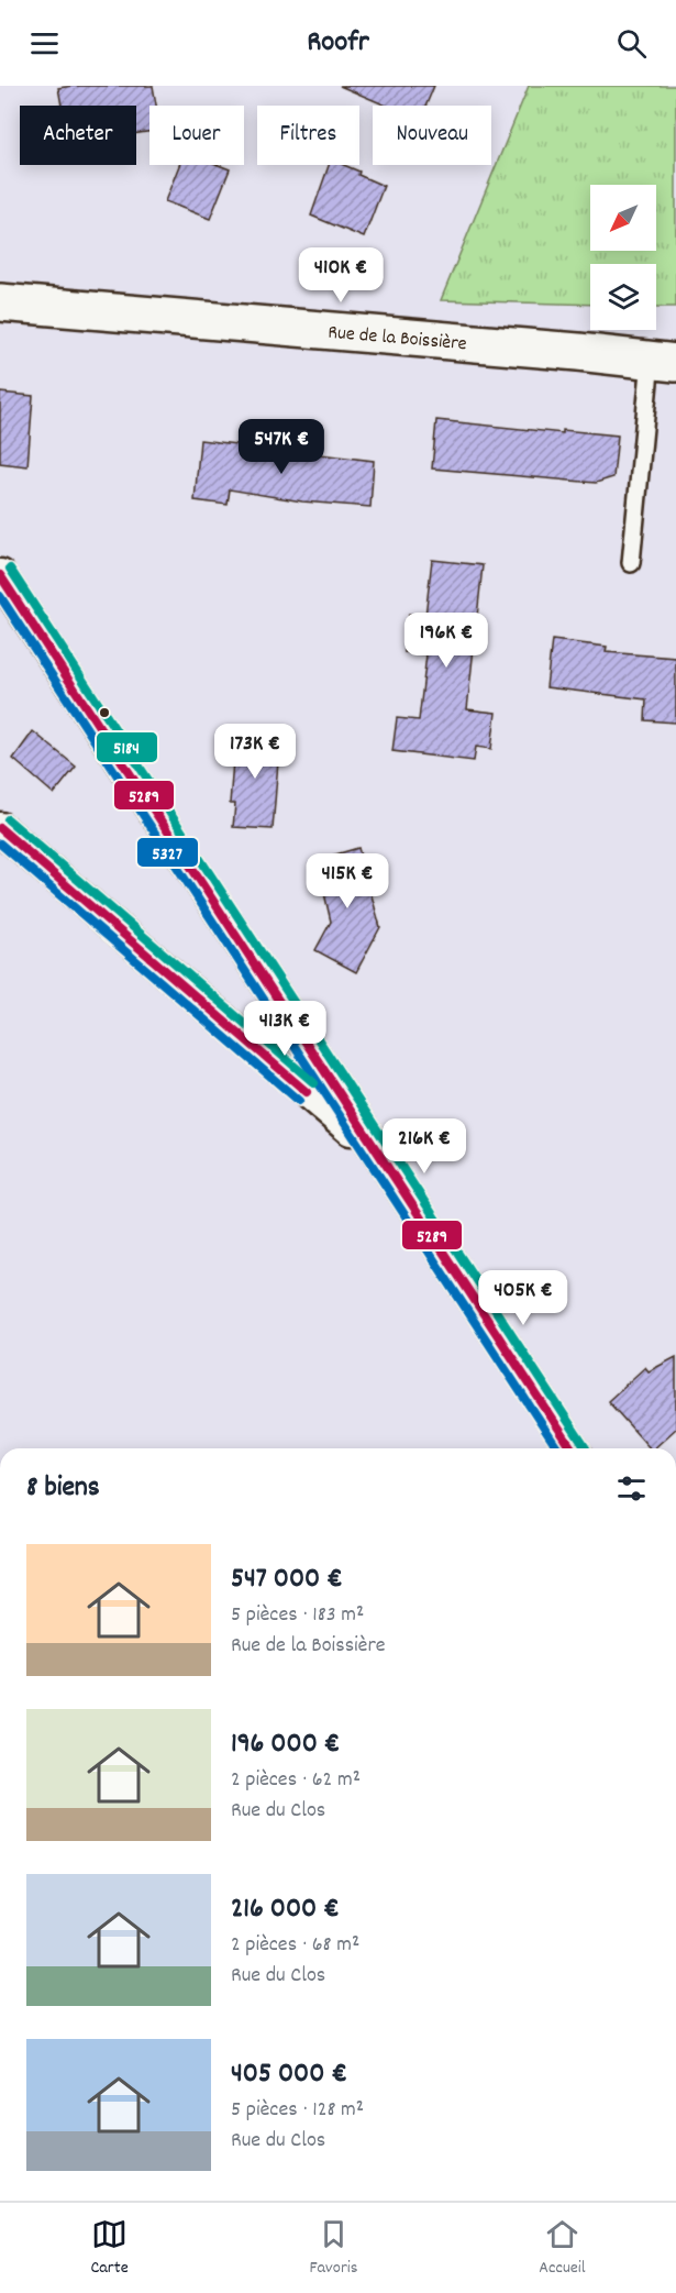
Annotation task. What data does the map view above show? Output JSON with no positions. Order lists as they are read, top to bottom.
{
  "streets": {
    "main road": ["Rue de la Boissière"]
  },
  "lines": ["transit line 5184", "transit line 5289", "transit line 5327"],
  "north": "bottom left",
  "page": {
    "header": "Roofr",
    "chip": [
      "Acheter",
      "Louer",
      "Filtres",
      "Nouveau"
    ],
    "price": [
      "410K €",
      "547K €",
      "196K €",
      "173K €",
      "415K €",
      "413K €",
      "216K €",
      "405K €"
    ],
    "heading": "8 biens",
    "list": [
      {
        "name": "547 000 €",
        "note": "5 pièces · 183 m² · Rue de la Boissière"
      },
      {
        "name": "196 000 €",
        "note": "2 pièces · 62 m² · Rue du Clos"
      },
      {
        "name": "216 000 €",
        "note": "2 pièces · 68 m² · Rue du Clos"
      },
      {
        "name": "405 000 €",
        "note": "5 pièces · 128 m² · Rue du Clos"
      }
    ],
    "tabs": ["Carte", "Favoris", "Accueil"]
  }
}
